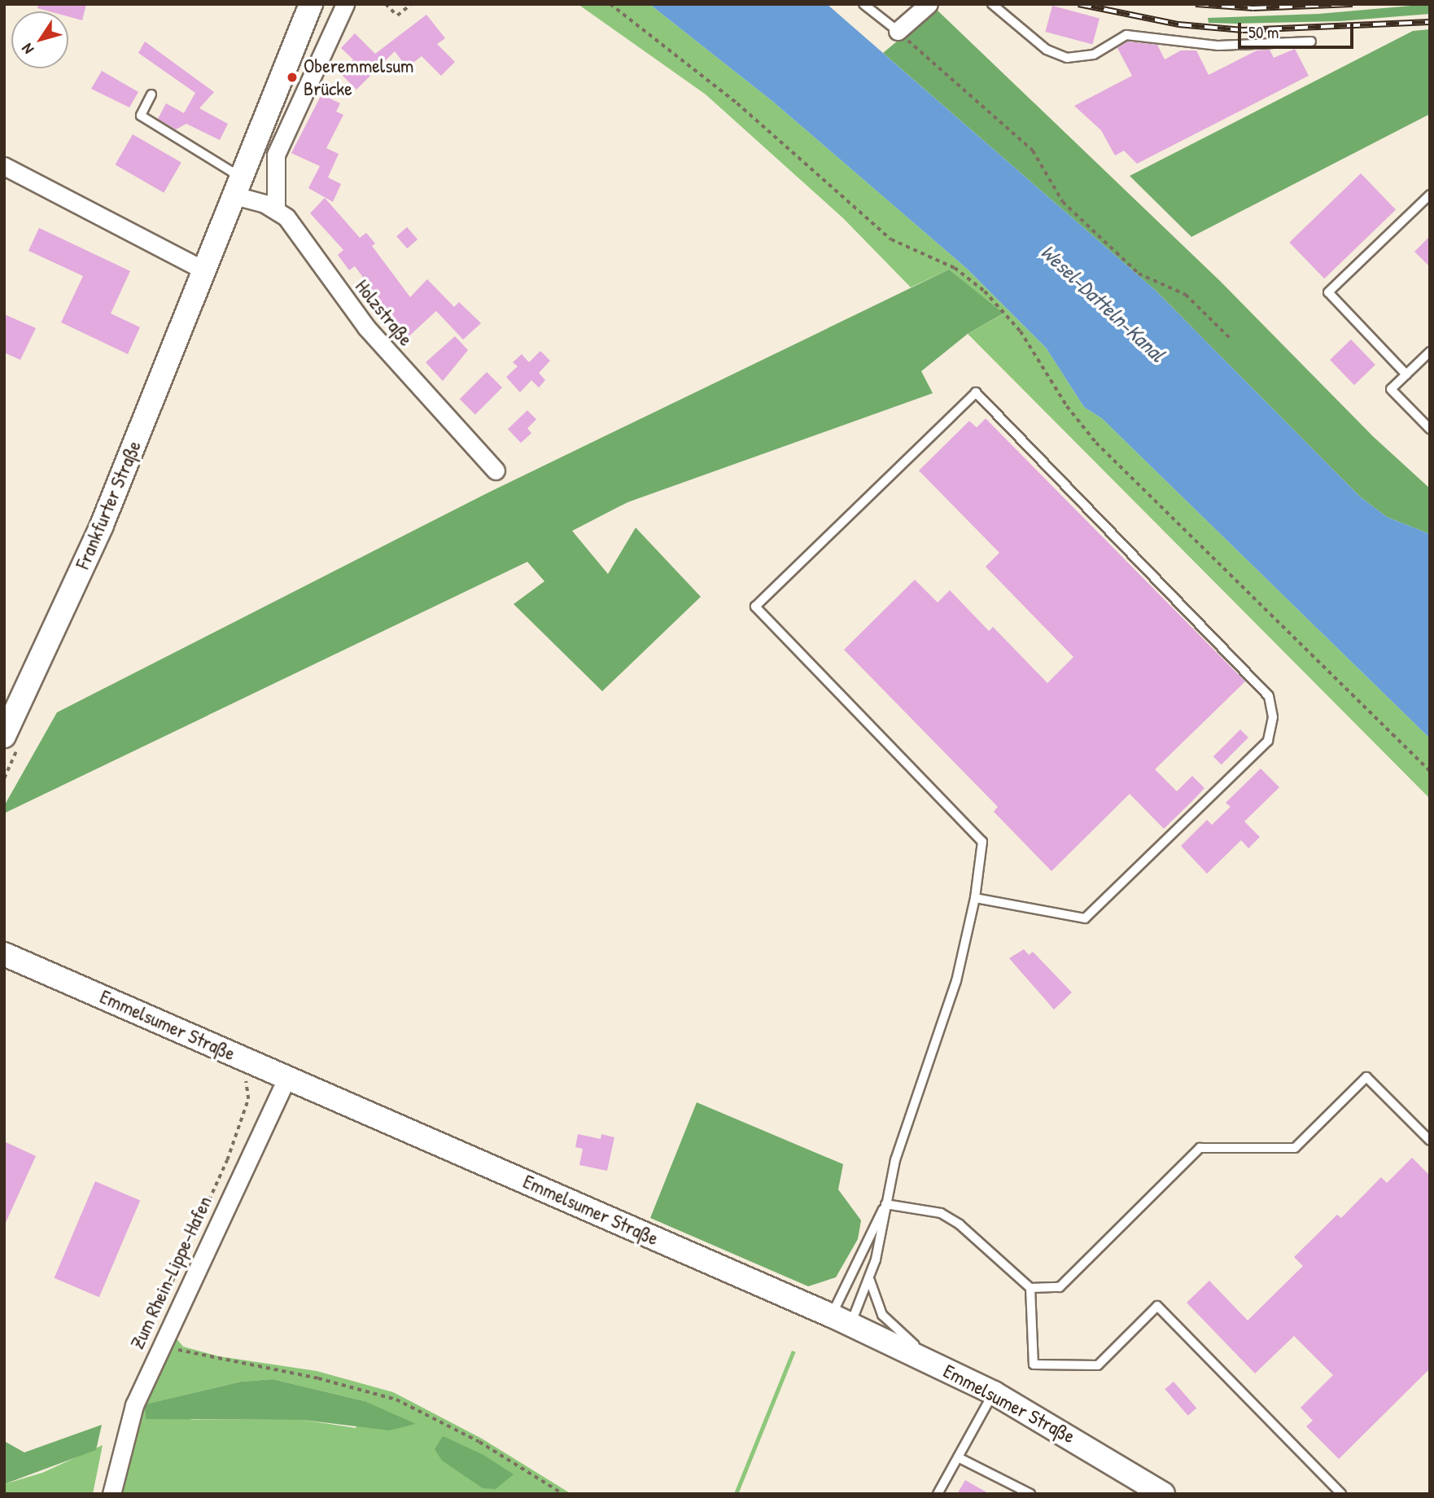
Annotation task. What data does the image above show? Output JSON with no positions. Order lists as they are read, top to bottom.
{
  "streets": {
    "street": [
      "Holzstraße",
      "Frankfurter Straße",
      "Emmelsumer Straße",
      "Zum Rhein-Lippe-Hafen"
    ]
  },
  "crossings": [
    ["Holzstraße", "Frankfurter Straße"],
    ["Emmelsumer Straße", "Zum Rhein-Lippe-Hafen"]
  ],
  "water": ["Wesel-Datteln-Kanal"],
  "places": ["Oberemmelsum Brücke"],
  "scale_bar": "50 m",
  "north": "bottom left"
}
